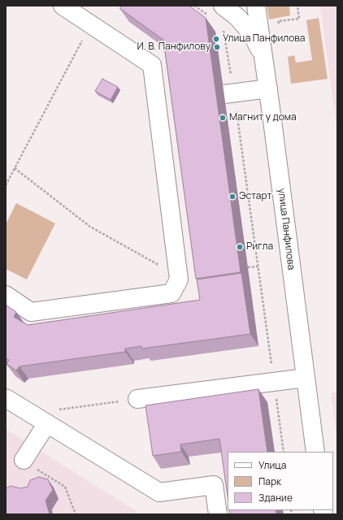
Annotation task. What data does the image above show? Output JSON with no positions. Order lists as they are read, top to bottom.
{
  "streets": {
    "street": ["улица Панфилова"]
  },
  "places": [
    "Улица Панфилова",
    "И. В. Панфилову",
    "Магнит у дома",
    "Эстарт",
    "Ригла"
  ],
  "legend": ["Улица", "Парк", "Здание"]
}
